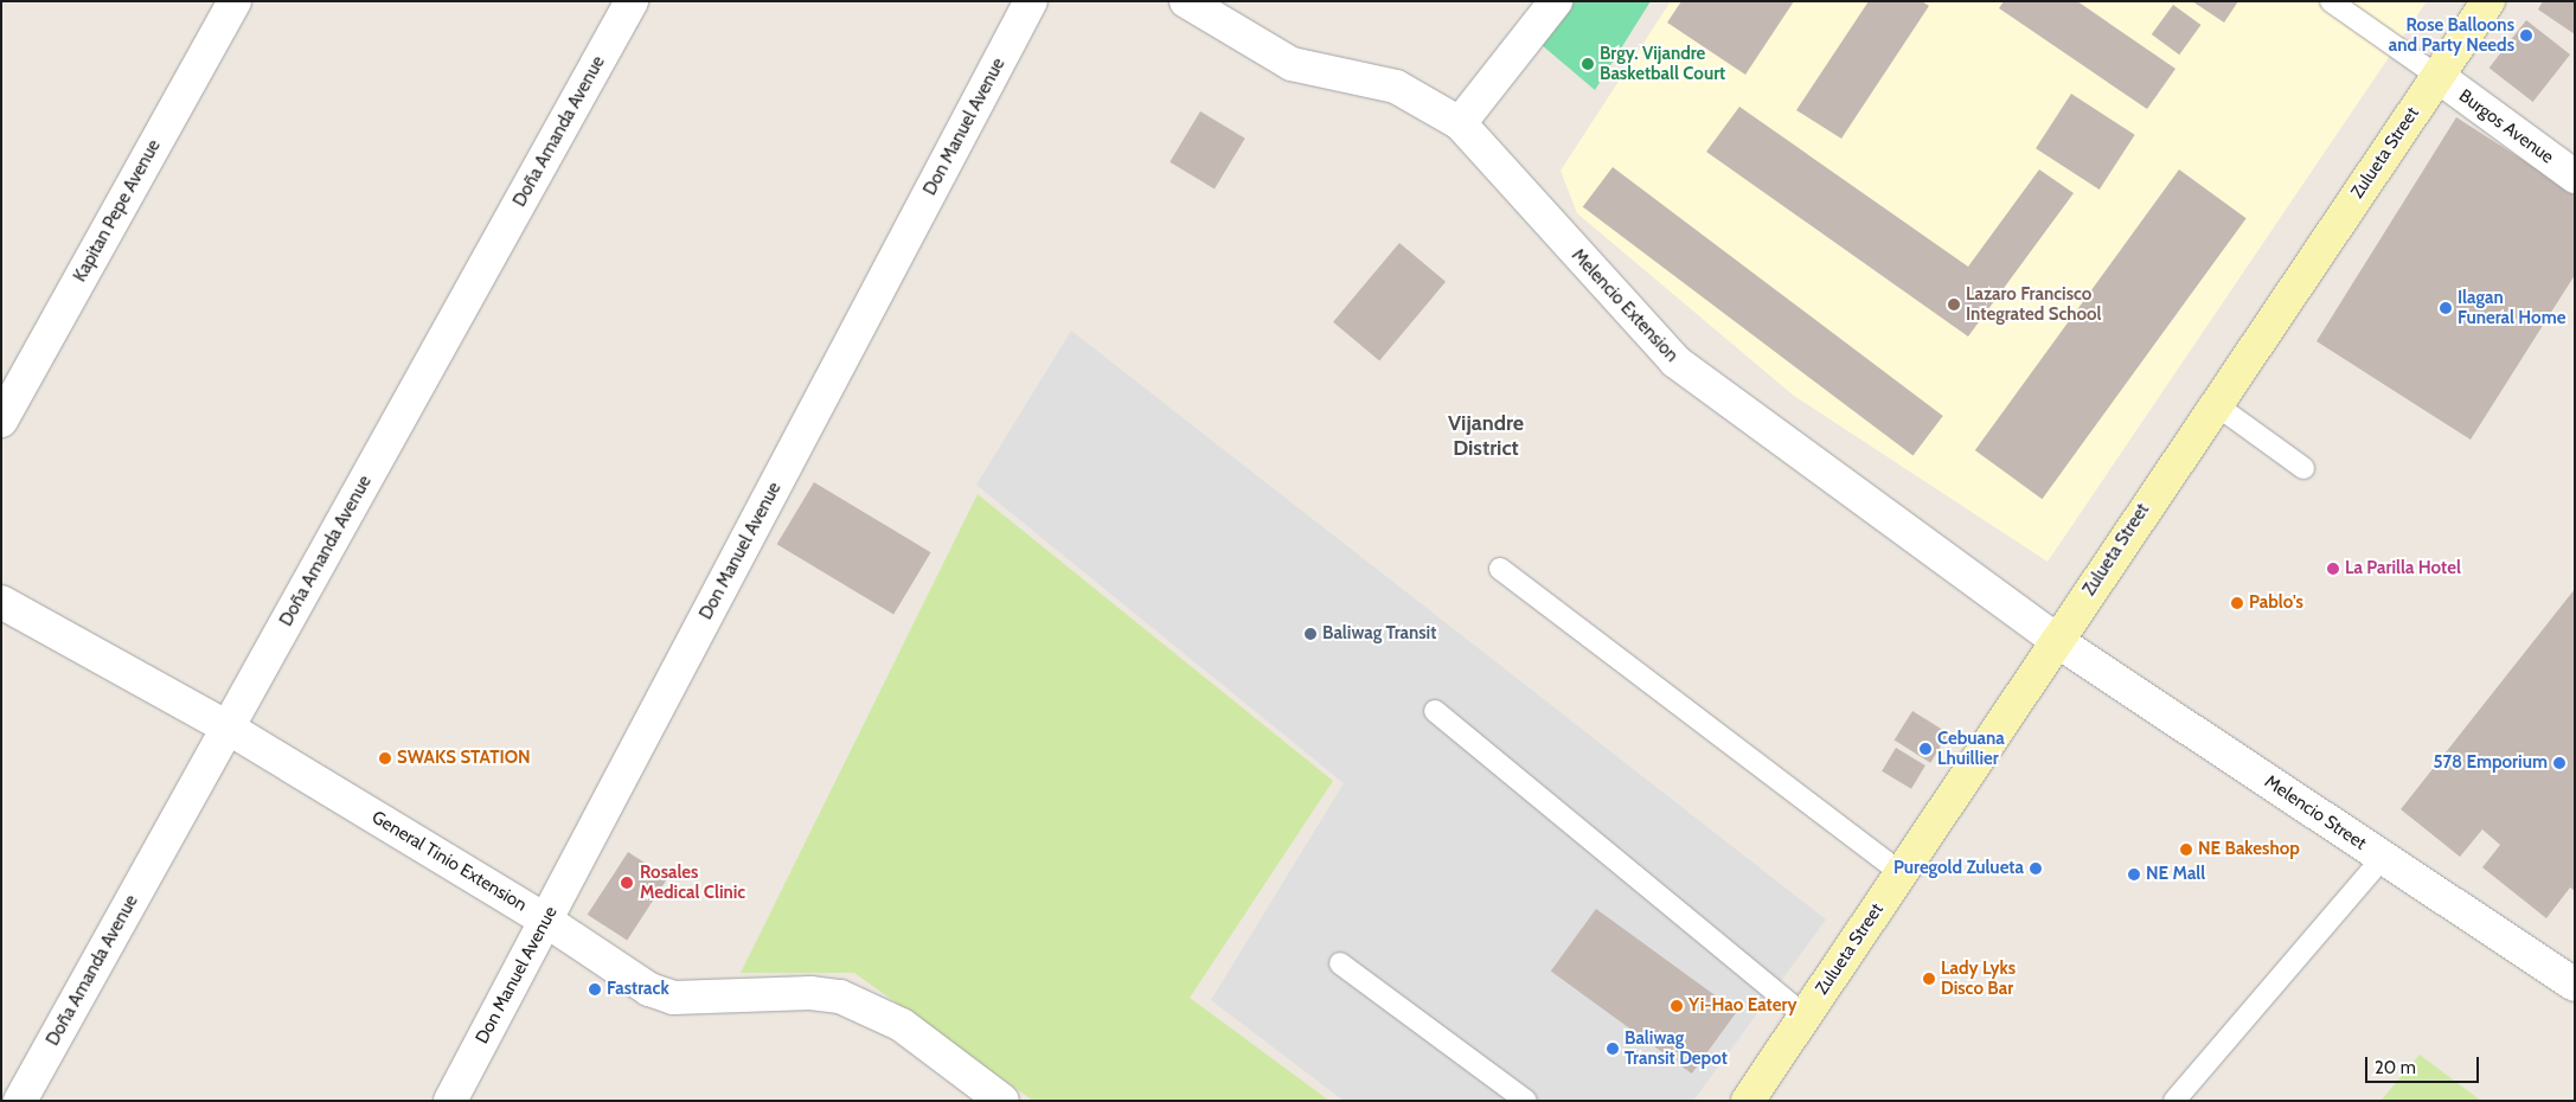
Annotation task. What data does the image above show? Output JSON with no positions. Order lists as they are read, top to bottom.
{
  "streets": {
    "main road": ["Zulueta Street"],
    "street": [
      "Don Manuel Avenue",
      "Burgos Avenue",
      "Doña Amanda Avenue",
      "Kapitan Pepe Avenue",
      "Melencio Extension",
      "Melencio Street",
      "General Tinio Extension"
    ]
  },
  "crossings": [
    ["Don Manuel Avenue", "General Tinio Extension"],
    ["Burgos Avenue", "Zulueta Street"],
    ["Doña Amanda Avenue", "General Tinio Extension"],
    ["Zulueta Street", "Melencio Extension"],
    ["Zulueta Street", "Melencio Street"],
    ["Melencio Extension", "Melencio Street"]
  ],
  "districts": ["Vijandre District"],
  "places": [
    "Rose Balloons and Party Needs",
    "Brgy. Vijandre Basketball Court",
    "Lazaro Francisco Integrated School",
    "Ilagan Funeral Home",
    "La Parilla Hotel",
    "Pablo's",
    "Baliwag Transit",
    "Cebuana Lhuillier",
    "SWAKS STATION",
    "578 Emporium",
    "NE Bakeshop",
    "Puregold Zulueta",
    "NE Mall",
    "Rosales Medical Clinic",
    "Lady Lyks Disco Bar",
    "Fastrack",
    "Yi-Hao Eatery",
    "Baliwag Transit Depot"
  ],
  "scale_bar": "20 m"
}
